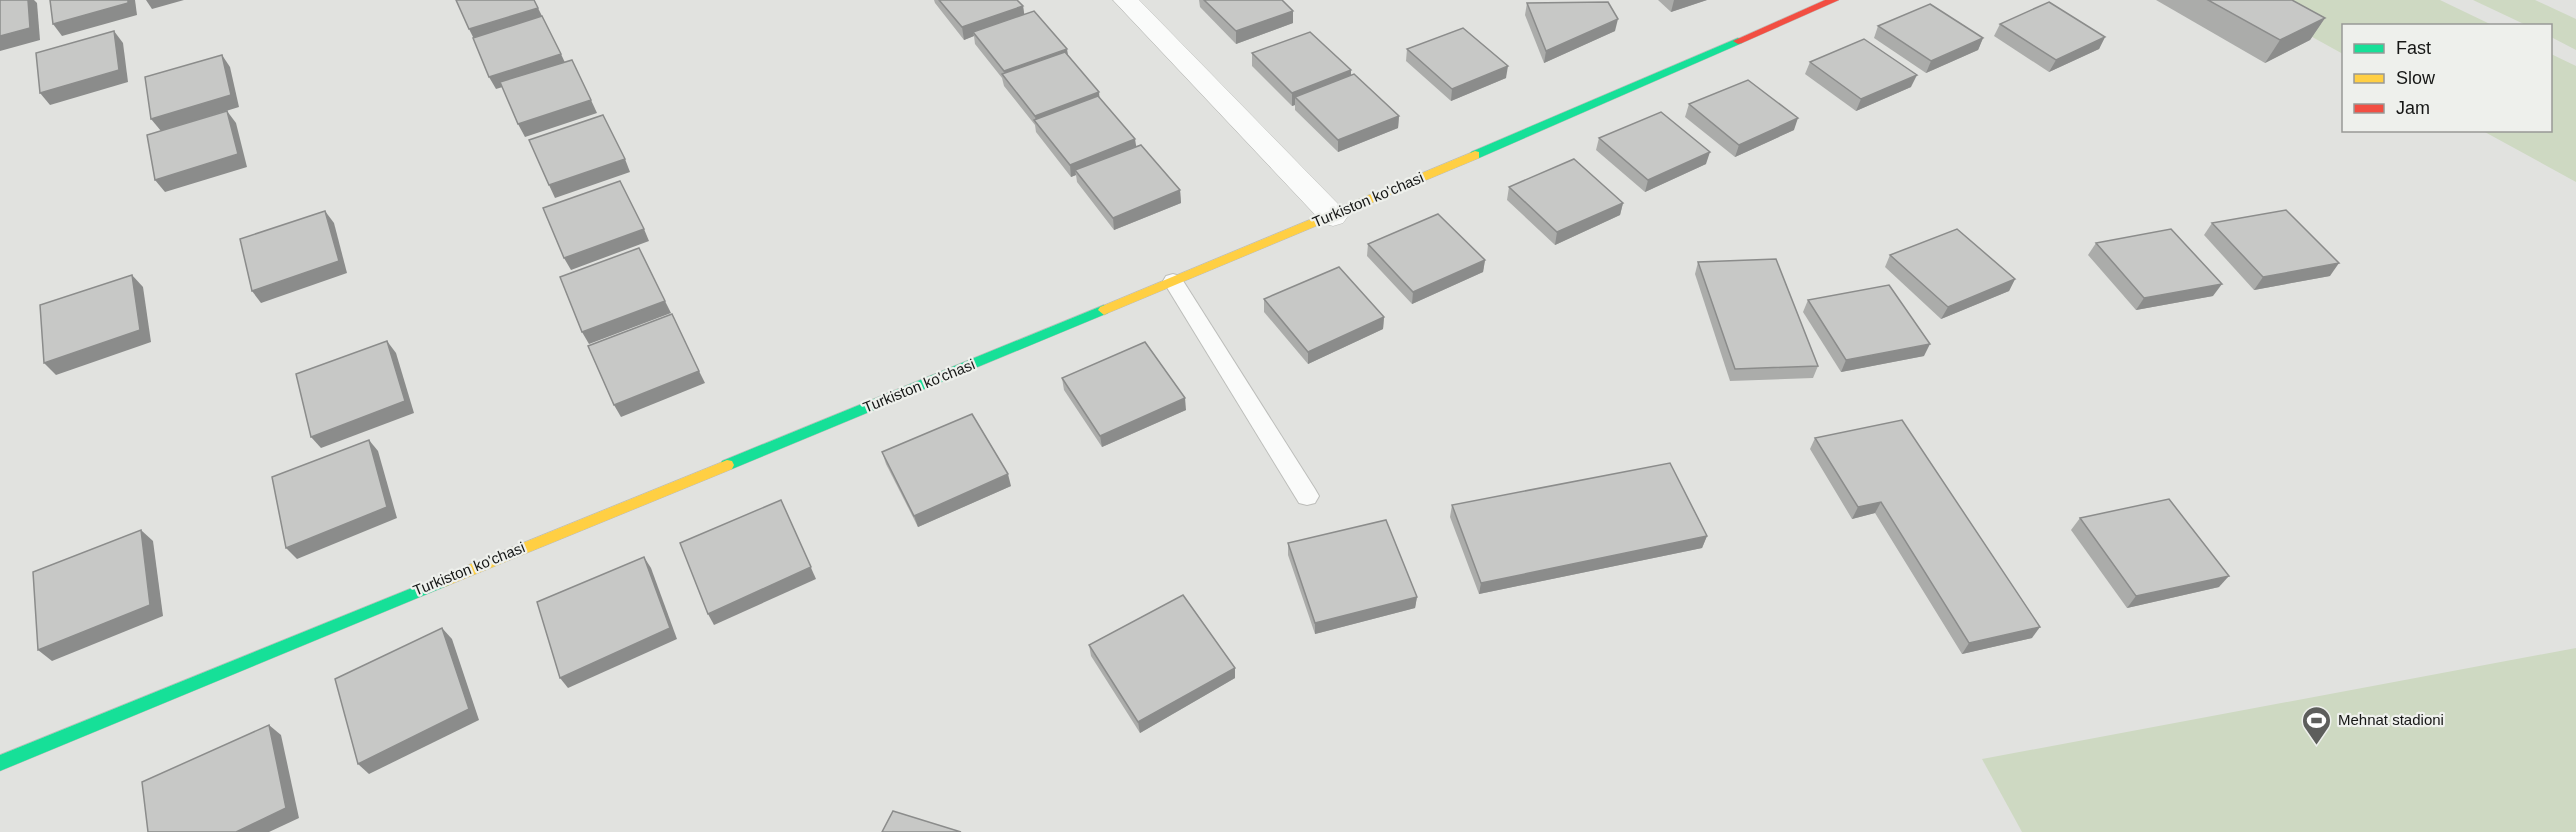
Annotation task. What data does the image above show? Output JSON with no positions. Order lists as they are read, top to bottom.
{
  "streets": {
    "street": ["Turkiston ko'chasi"]
  },
  "places": {
    "sports": ["Mehnat stadioni"]
  },
  "legend": ["Fast", "Slow", "Jam"]
}
